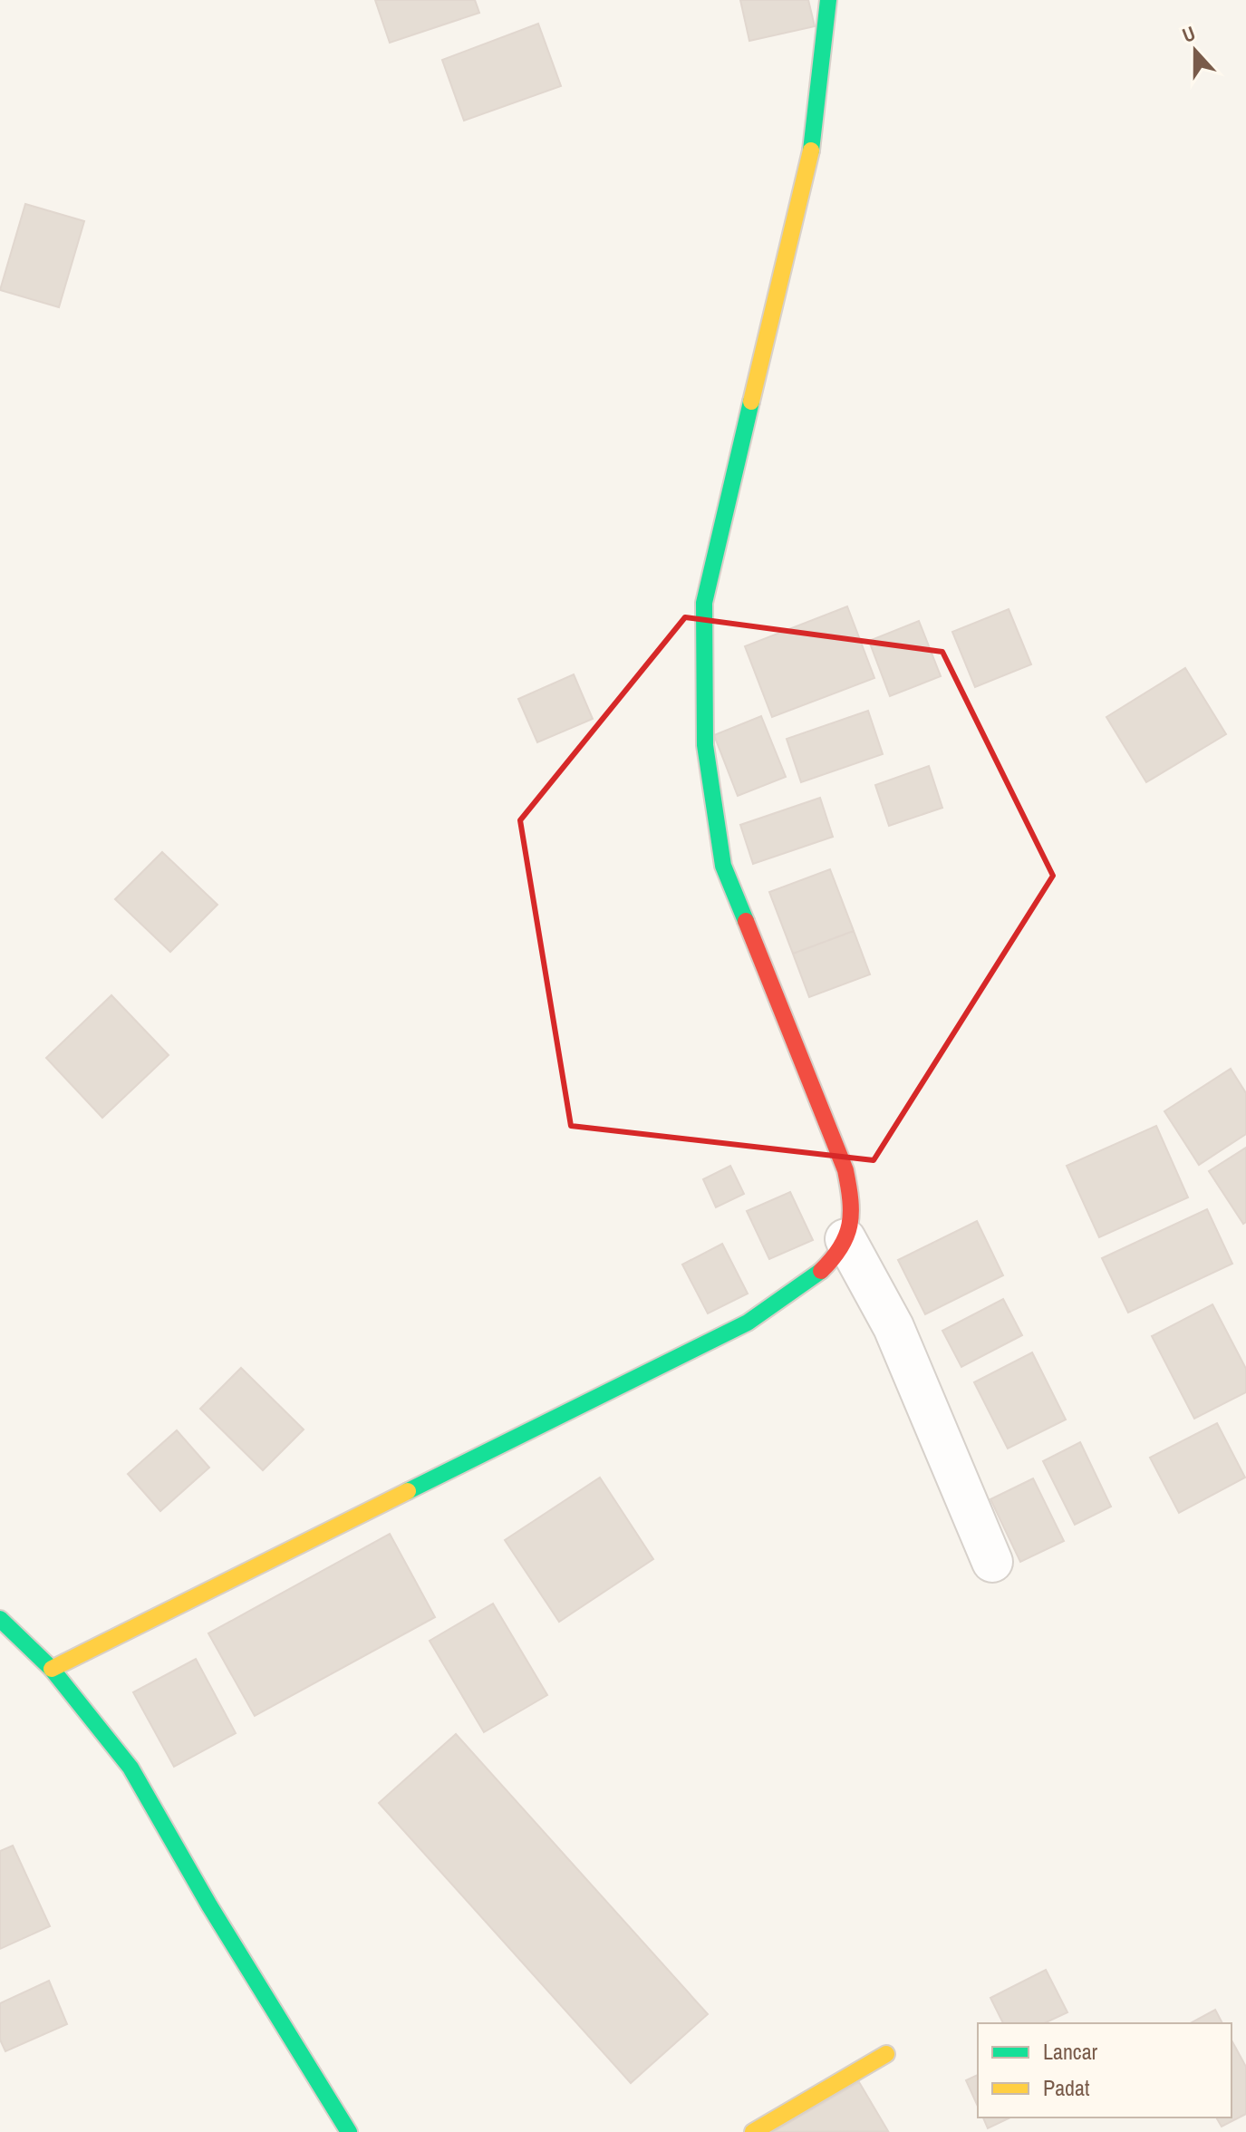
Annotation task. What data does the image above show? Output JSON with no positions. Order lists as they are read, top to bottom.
{
  "legend": ["Lancar", "Padat"],
  "north": "top"
}
